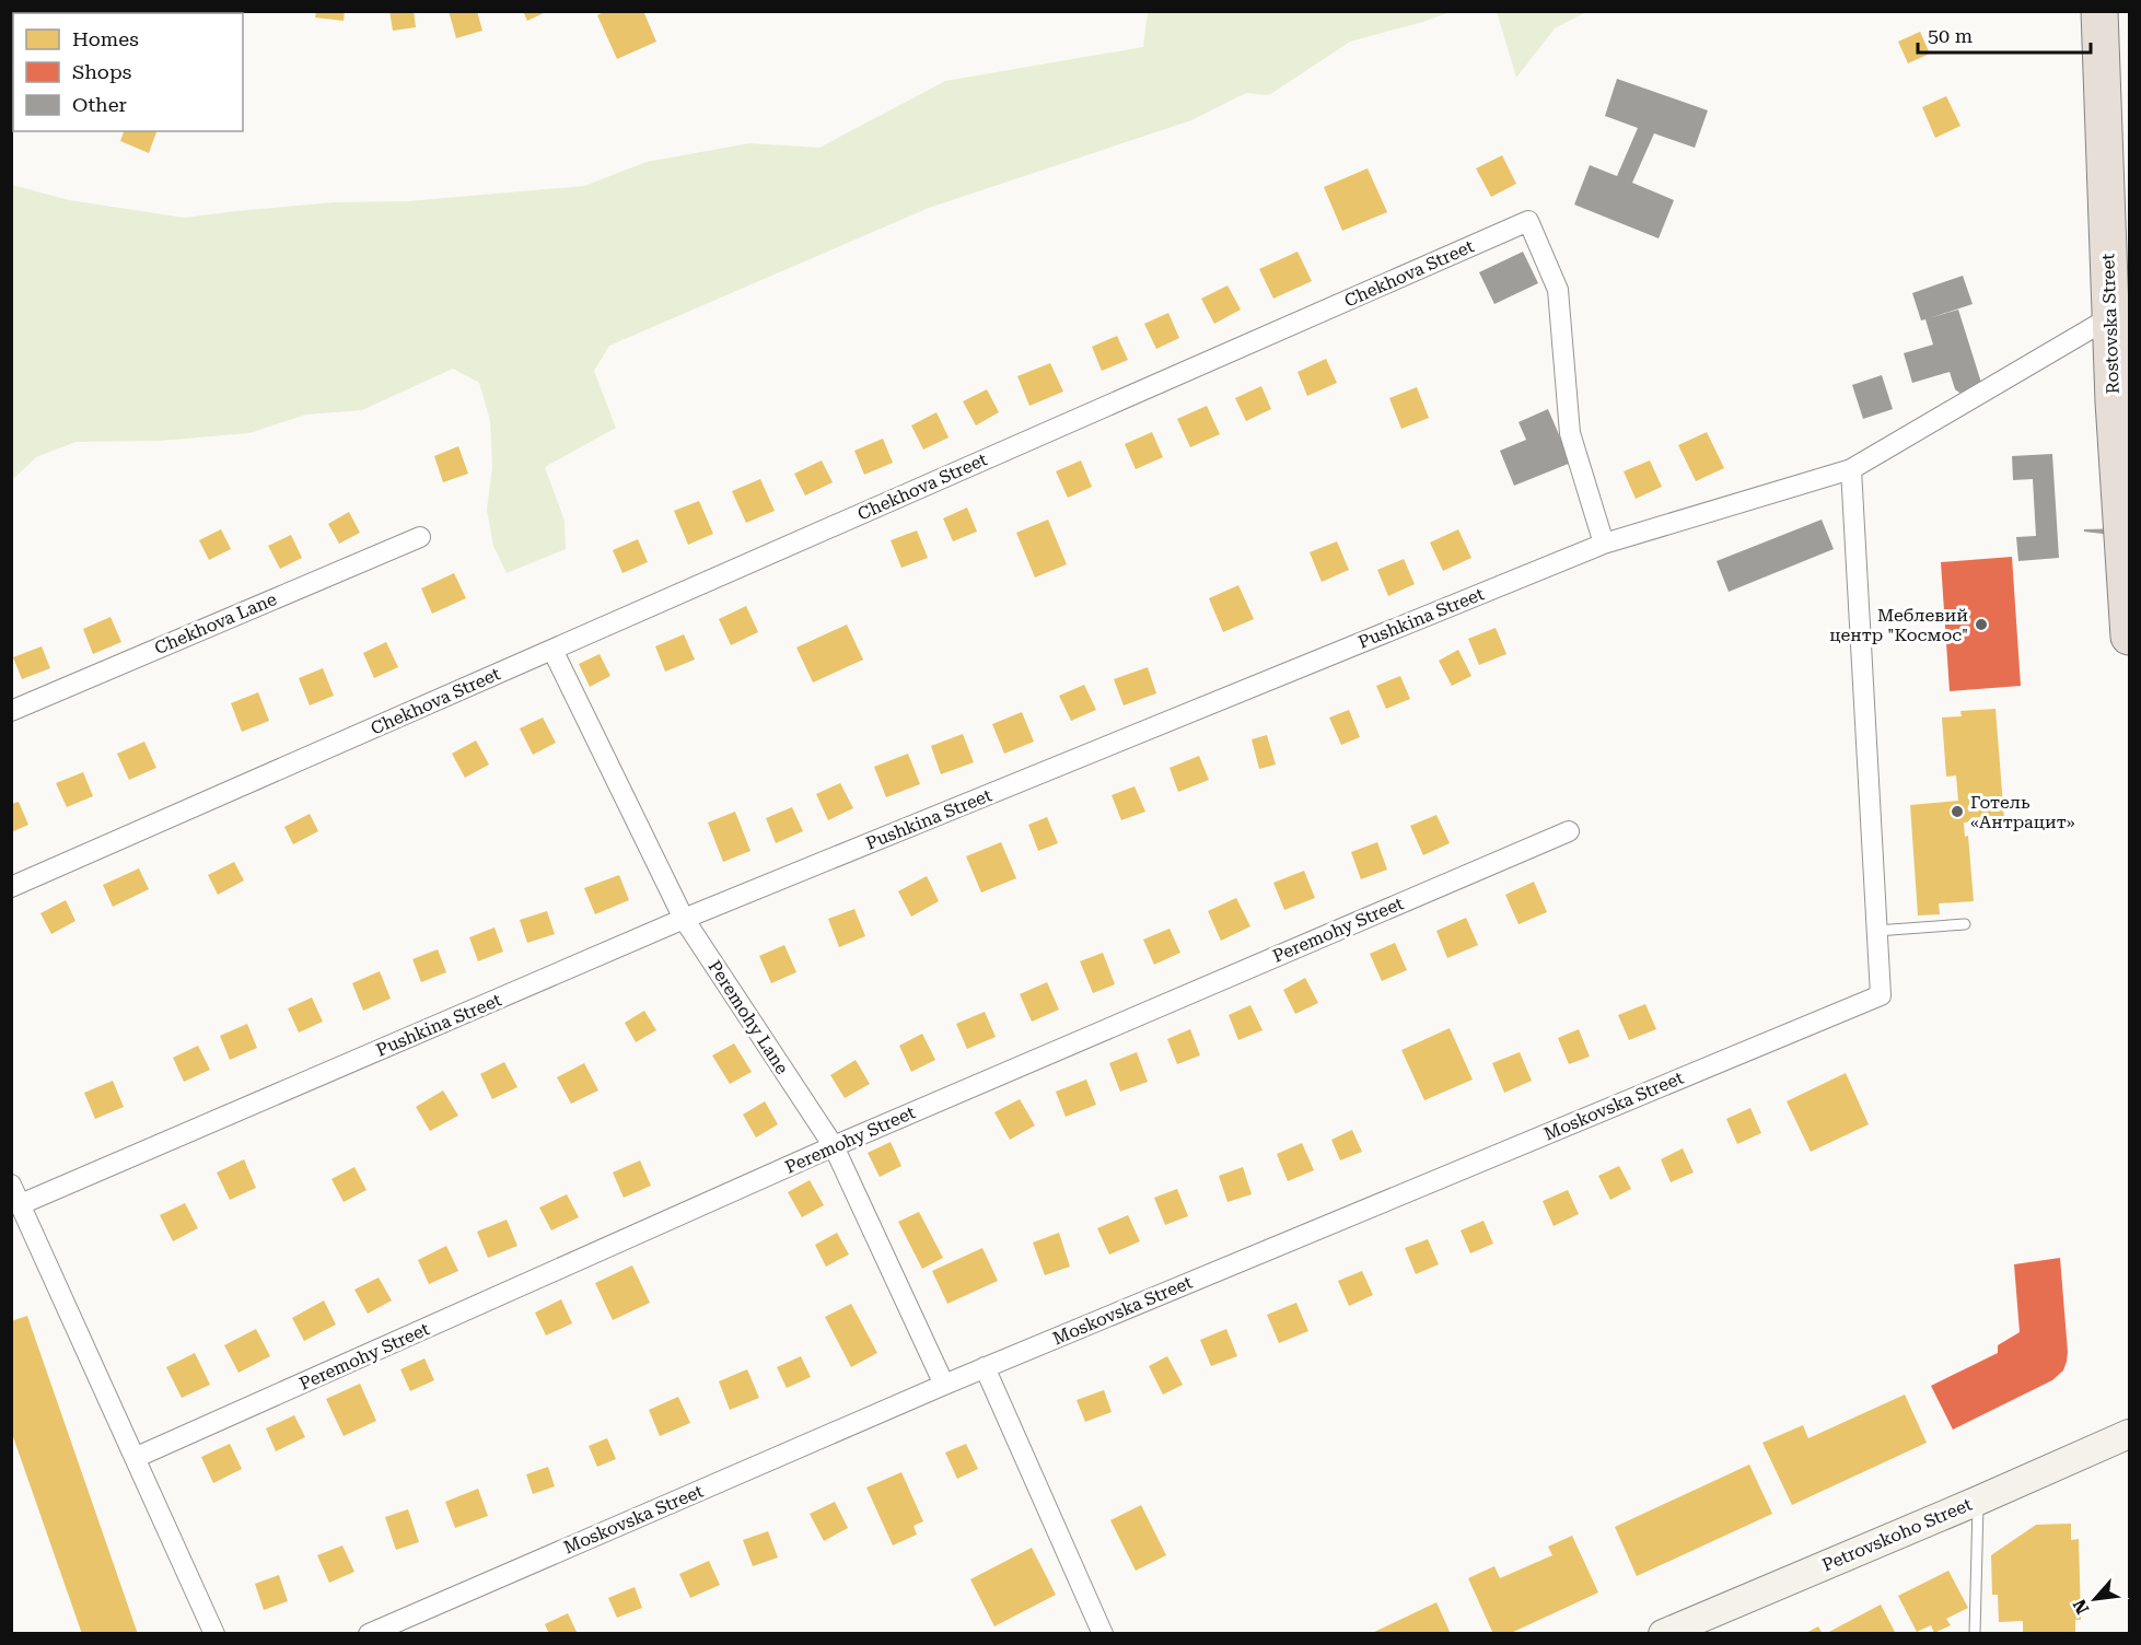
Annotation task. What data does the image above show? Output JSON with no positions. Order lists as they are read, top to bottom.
{
  "streets": {
    "highway": ["Rostovska Street"],
    "main road": ["Petrovskoho Street"],
    "street": [
      "Chekhova Street",
      "Pushkina Street",
      "Chekhova Lane",
      "Peremohy Street",
      "Peremohy Lane",
      "Moskovska Street"
    ]
  },
  "crossings": [
    ["Chekhova Street", "Pushkina Street"],
    ["Chekhova Street", "Peremohy Lane"],
    ["Rostovska Street", "Pushkina Street"],
    ["Pushkina Street", "Peremohy Lane"],
    ["Peremohy Street", "Peremohy Lane"],
    ["Peremohy Lane", "Moskovska Street"]
  ],
  "places": ["Меблевий центр \"Космос\"", "Готель «Антрацит»"],
  "legend": ["Homes", "Shops", "Other"],
  "scale_bar": "50 m",
  "north": "bottom left"
}
